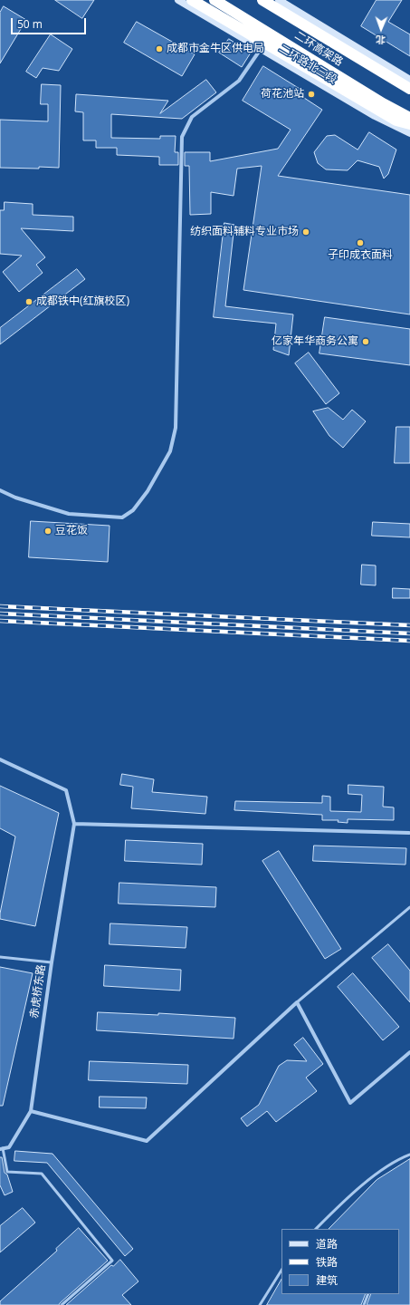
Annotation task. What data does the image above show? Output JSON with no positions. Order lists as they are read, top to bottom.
{
  "streets": {
    "highway": ["二环高架路"],
    "main road": ["二环路北三段"],
    "street": ["赤虎桥东路"]
  },
  "places": [
    "成都市金牛区供电局",
    "荷花池站",
    "纺织面料辅料专业市场",
    "子印成衣面料",
    "成都铁中(红旗校区)",
    "亿家年华商务公寓",
    "豆花饭"
  ],
  "legend": ["道路", "铁路", "建筑"],
  "scale_bar": "50 m",
  "north": "bottom"
}
